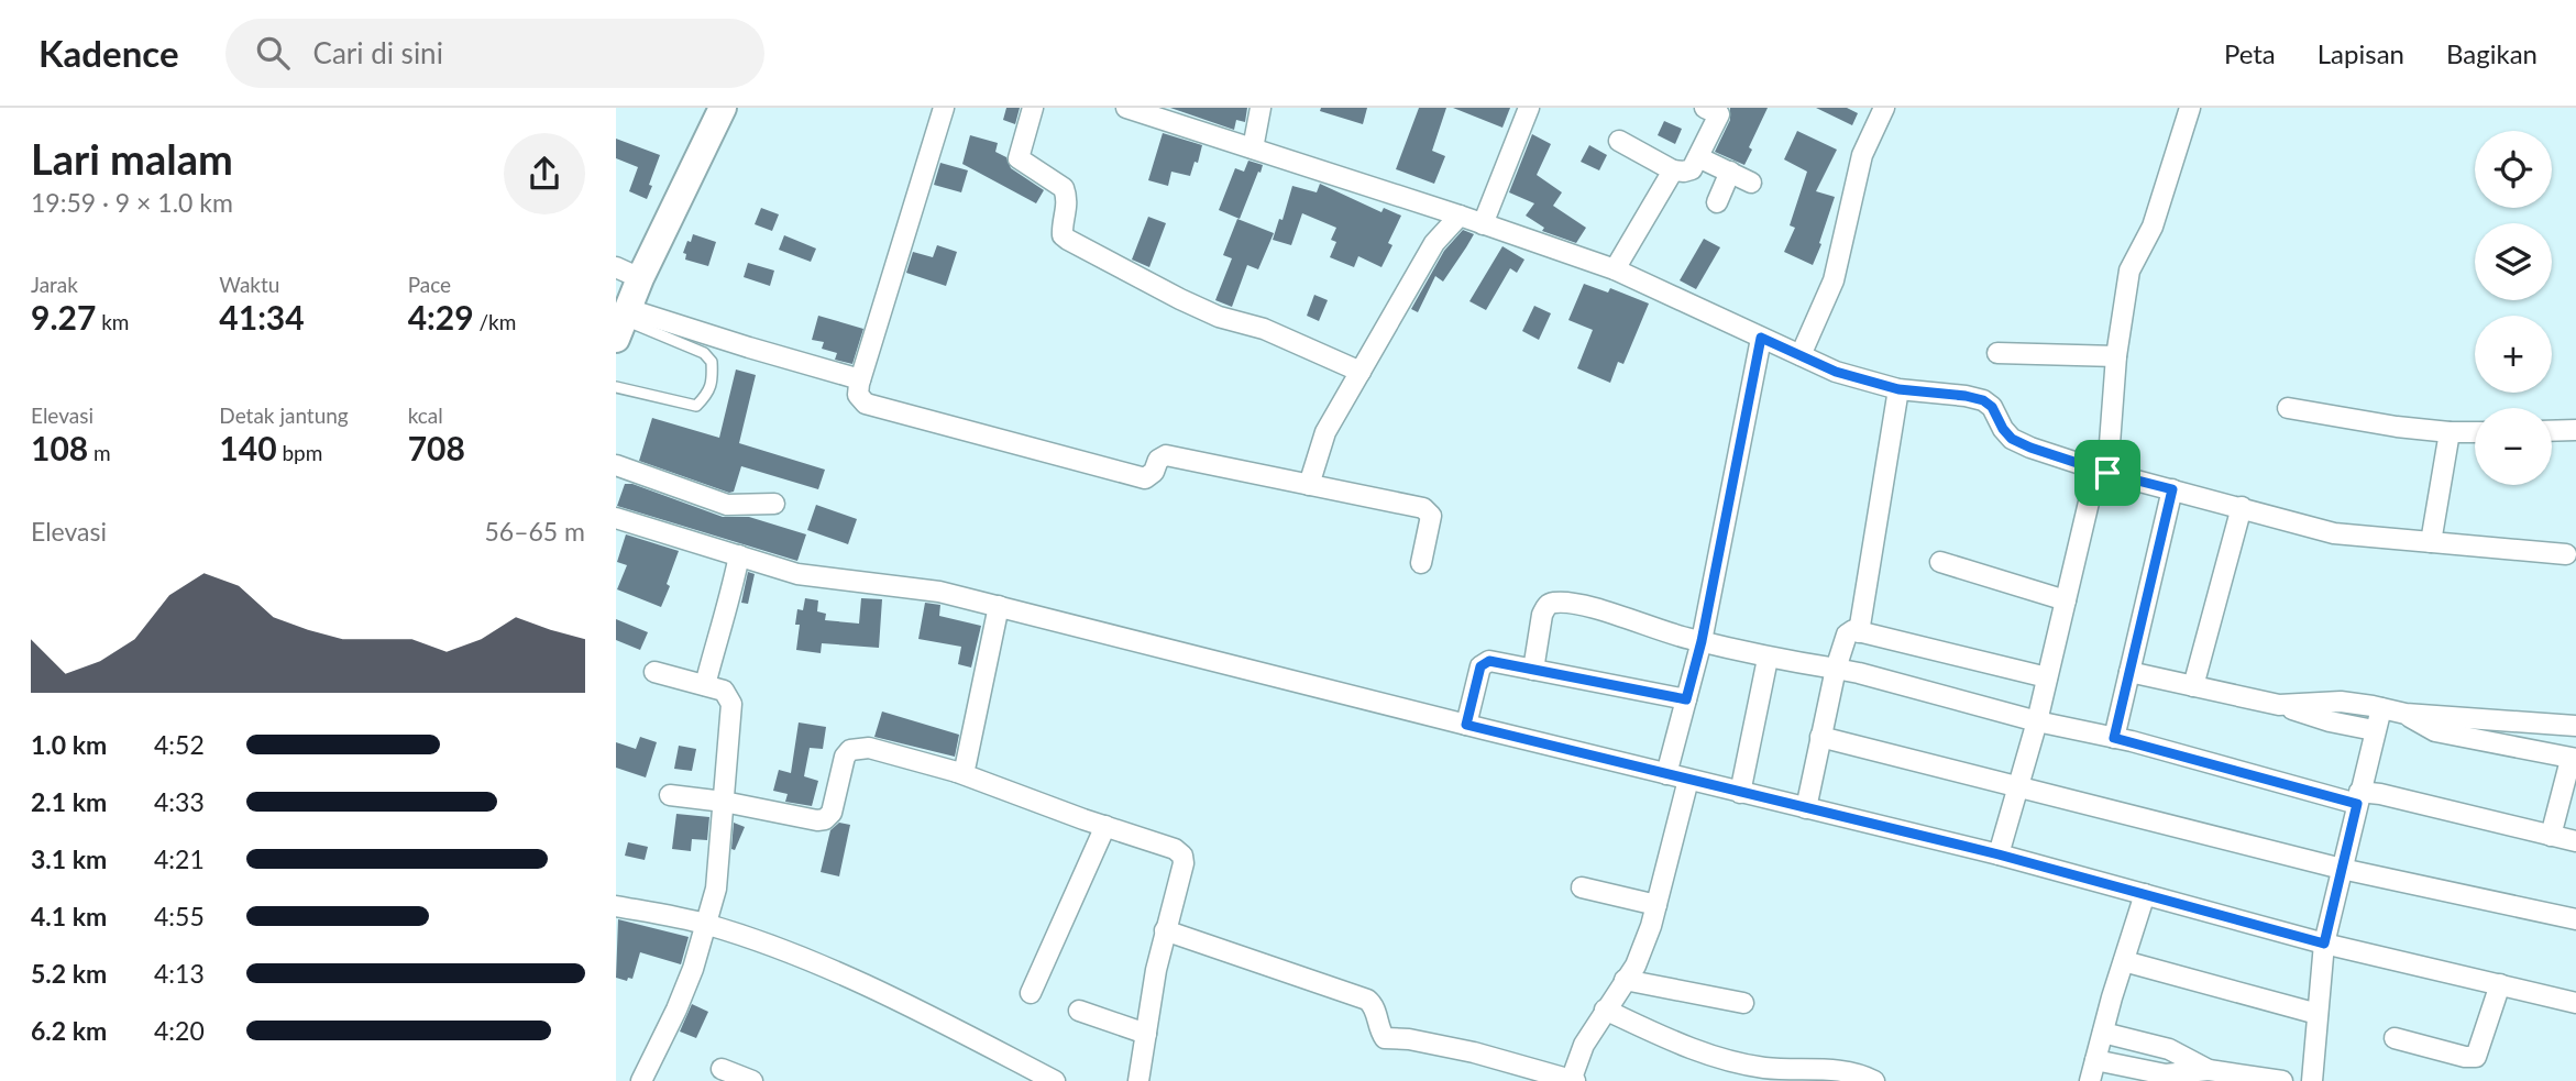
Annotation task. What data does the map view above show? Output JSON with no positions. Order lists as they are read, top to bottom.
{
  "page": {
    "header": "Kadence",
    "search": "Cari di sini",
    "nav": ["Peta", "Lapisan", "Bagikan"],
    "heading": ["Lari malam", "19:59 · 9 × 1.0 km"],
    "map_buttons": ["+", "−"],
    "stats": [
      ["Jarak", "9.27 km"],
      ["Waktu", "41:34"],
      ["Pace", "4:29 /km"],
      ["Elevasi", "108 m"],
      ["Detak jantung", "140 bpm"],
      ["kcal", "708"]
    ],
    "chart": ["Elevasi", "56–65 m"],
    "list": [
      {
        "name": "1.0 km",
        "note": "4:52"
      },
      {
        "name": "2.1 km",
        "note": "4:33"
      },
      {
        "name": "3.1 km",
        "note": "4:21"
      },
      {
        "name": "4.1 km",
        "note": "4:55"
      },
      {
        "name": "5.2 km",
        "note": "4:13"
      },
      {
        "name": "6.2 km",
        "note": "4:20"
      }
    ]
  }
}
